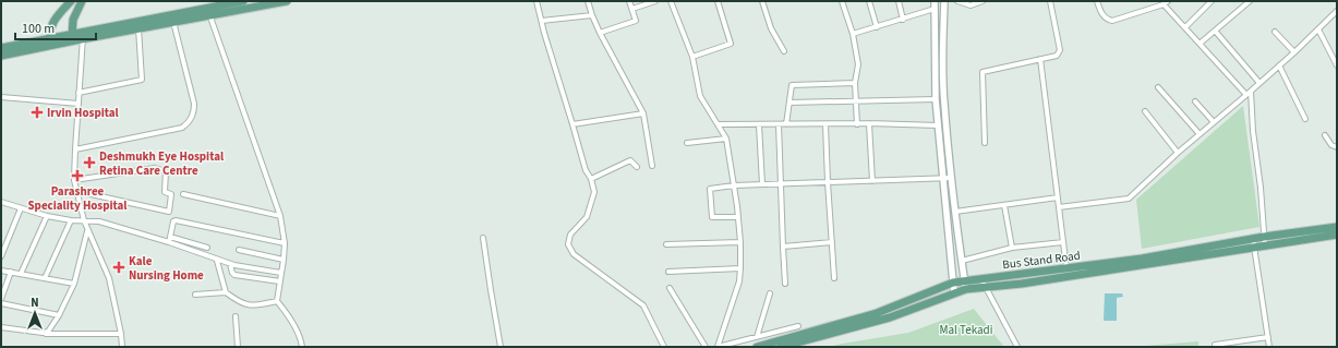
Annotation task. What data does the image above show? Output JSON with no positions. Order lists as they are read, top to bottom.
{
  "streets": {
    "main road": ["Bus Stand Road"]
  },
  "parks": ["Mal Tekadi"],
  "places": {
    "health": [
      "Irvin Hospital",
      "Deshmukh Eye Hospital Retina Care Centre",
      "Parashree Speciality Hospital",
      "Kale Nursing Home"
    ]
  },
  "scale_bar": "100 m",
  "north": "top"
}
